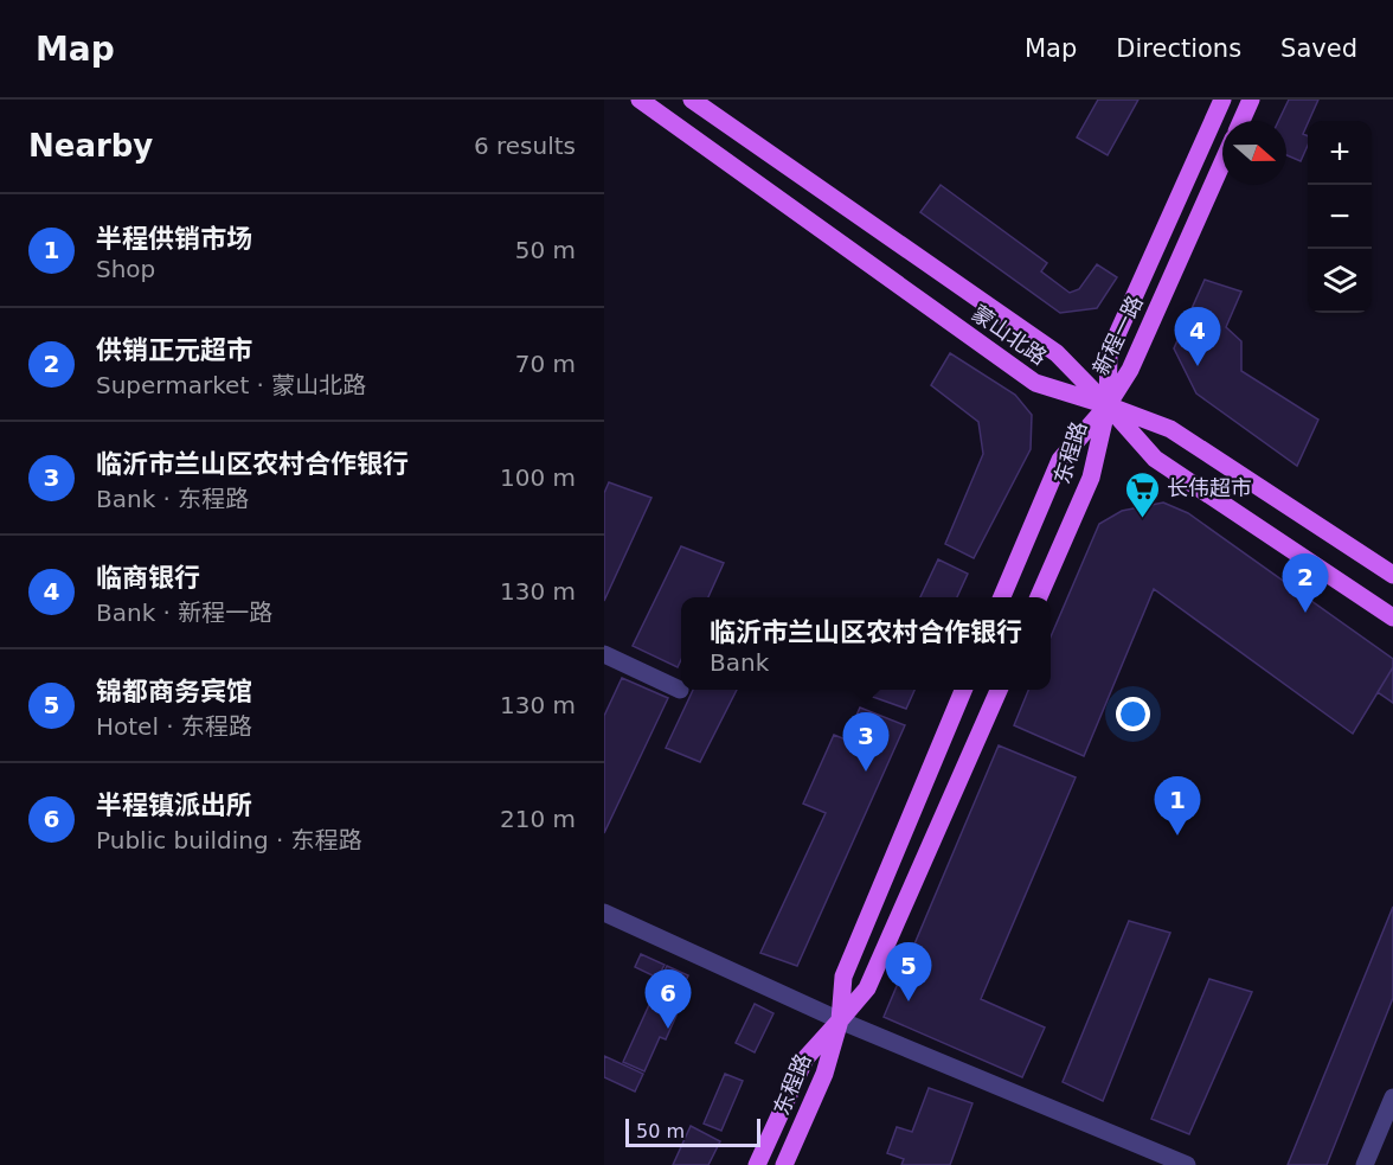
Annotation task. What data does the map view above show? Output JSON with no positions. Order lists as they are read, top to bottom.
{
  "streets": {
    "main road": ["蒙山北路", "新程一路", "东程路"]
  },
  "crossings": [
    ["蒙山北路", "新程一路"],
    ["蒙山北路", "东程路"],
    ["新程一路", "东程路"]
  ],
  "places": {
    "supermarket": ["长伟超市"]
  },
  "scale_bar": "50 m",
  "north": "right",
  "page": {
    "header": "Map",
    "nav": ["Map", "Directions", "Saved"],
    "heading": ["Nearby", "6 results"],
    "map_buttons": ["+", "−"],
    "list": [
      {
        "mark": "1",
        "name": "半程供销市场",
        "note": "Shop",
        "value": "50 m"
      },
      {
        "mark": "2",
        "name": "供销正元超市",
        "note": "Supermarket · 蒙山北路",
        "value": "70 m"
      },
      {
        "mark": "3",
        "name": "临沂市兰山区农村合作银行",
        "note": "Bank · 东程路",
        "value": "100 m"
      },
      {
        "mark": "4",
        "name": "临商银行",
        "note": "Bank · 新程一路",
        "value": "130 m"
      },
      {
        "mark": "5",
        "name": "锦都商务宾馆",
        "note": "Hotel · 东程路",
        "value": "130 m"
      },
      {
        "mark": "6",
        "name": "半程镇派出所",
        "note": "Public building · 东程路",
        "value": "210 m"
      }
    ],
    "pins": [
      "4",
      "2",
      "3",
      "1",
      "5",
      "6"
    ],
    "popup": ["临沂市兰山区农村合作银行", "Bank"],
    "scale": "50 m"
  }
}
